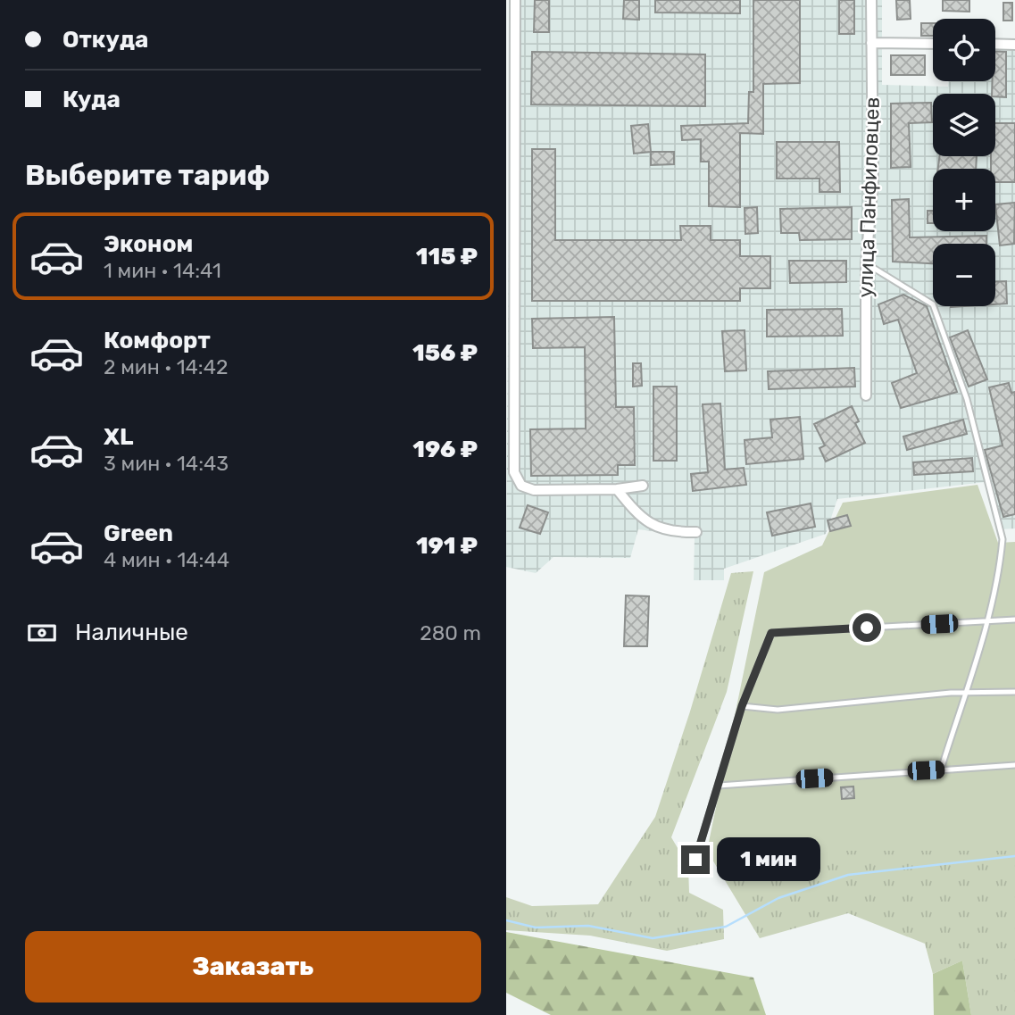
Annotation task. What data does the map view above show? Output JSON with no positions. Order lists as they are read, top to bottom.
{
  "streets": {
    "street": ["улица Панфиловцев"]
  },
  "page": {
    "banner": ["Откуда", "Куда"],
    "map_buttons": ["+", "−"],
    "heading": "Выберите тариф",
    "list": [
      {
        "name": "Эконом",
        "note": "1 мин · 14:41",
        "value": "115 ₽"
      },
      {
        "name": "Комфорт",
        "note": "2 мин · 14:42",
        "value": "156 ₽"
      },
      {
        "name": "XL",
        "note": "3 мин · 14:43",
        "value": "196 ₽"
      },
      {
        "name": "Green",
        "note": "4 мин · 14:44",
        "value": "191 ₽"
      }
    ],
    "pay": ["Наличные", "280 m"],
    "bubble": "1 мин",
    "buttons": "Заказать"
  }
}
